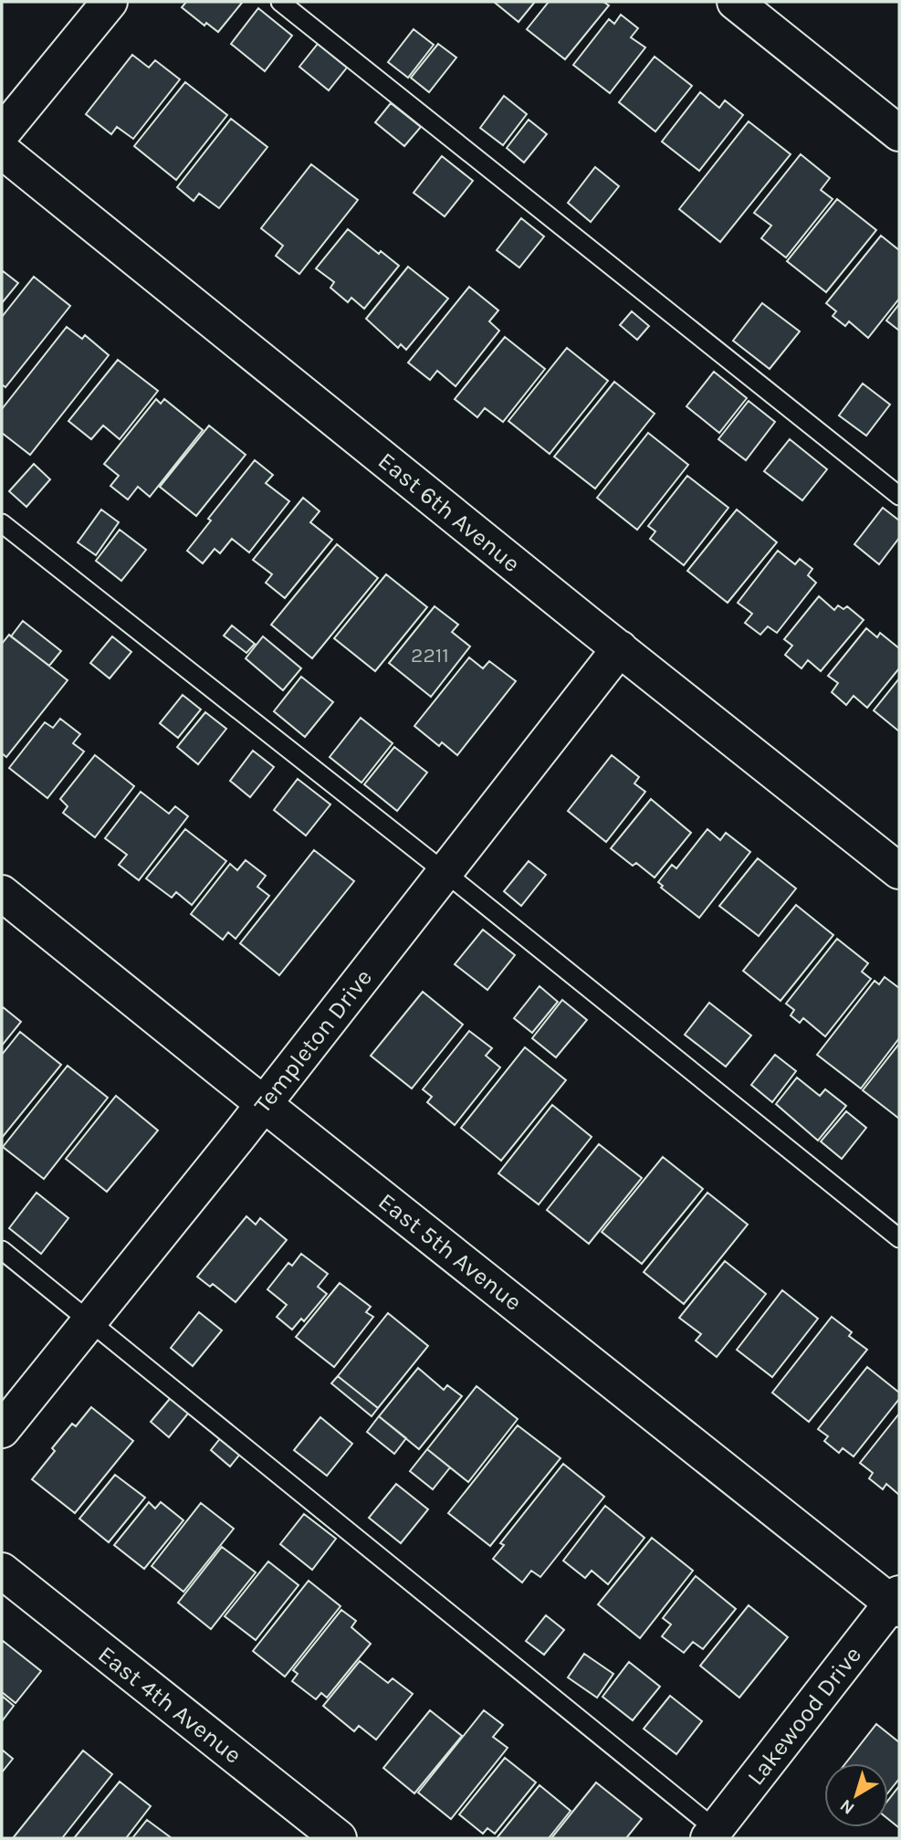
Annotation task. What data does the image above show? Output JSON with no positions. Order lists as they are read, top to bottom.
{
  "streets": {
    "street": [
      "East 6th Avenue",
      "Templeton Drive",
      "East 5th Avenue",
      "East 4th Avenue",
      "Lakewood Drive"
    ]
  },
  "crossings": [
    ["East 6th Avenue", "Templeton Drive"],
    ["Templeton Drive", "East 5th Avenue"],
    ["East 5th Avenue", "Lakewood Drive"]
  ],
  "house_numbers": ["2211"],
  "north": "bottom left"
}
